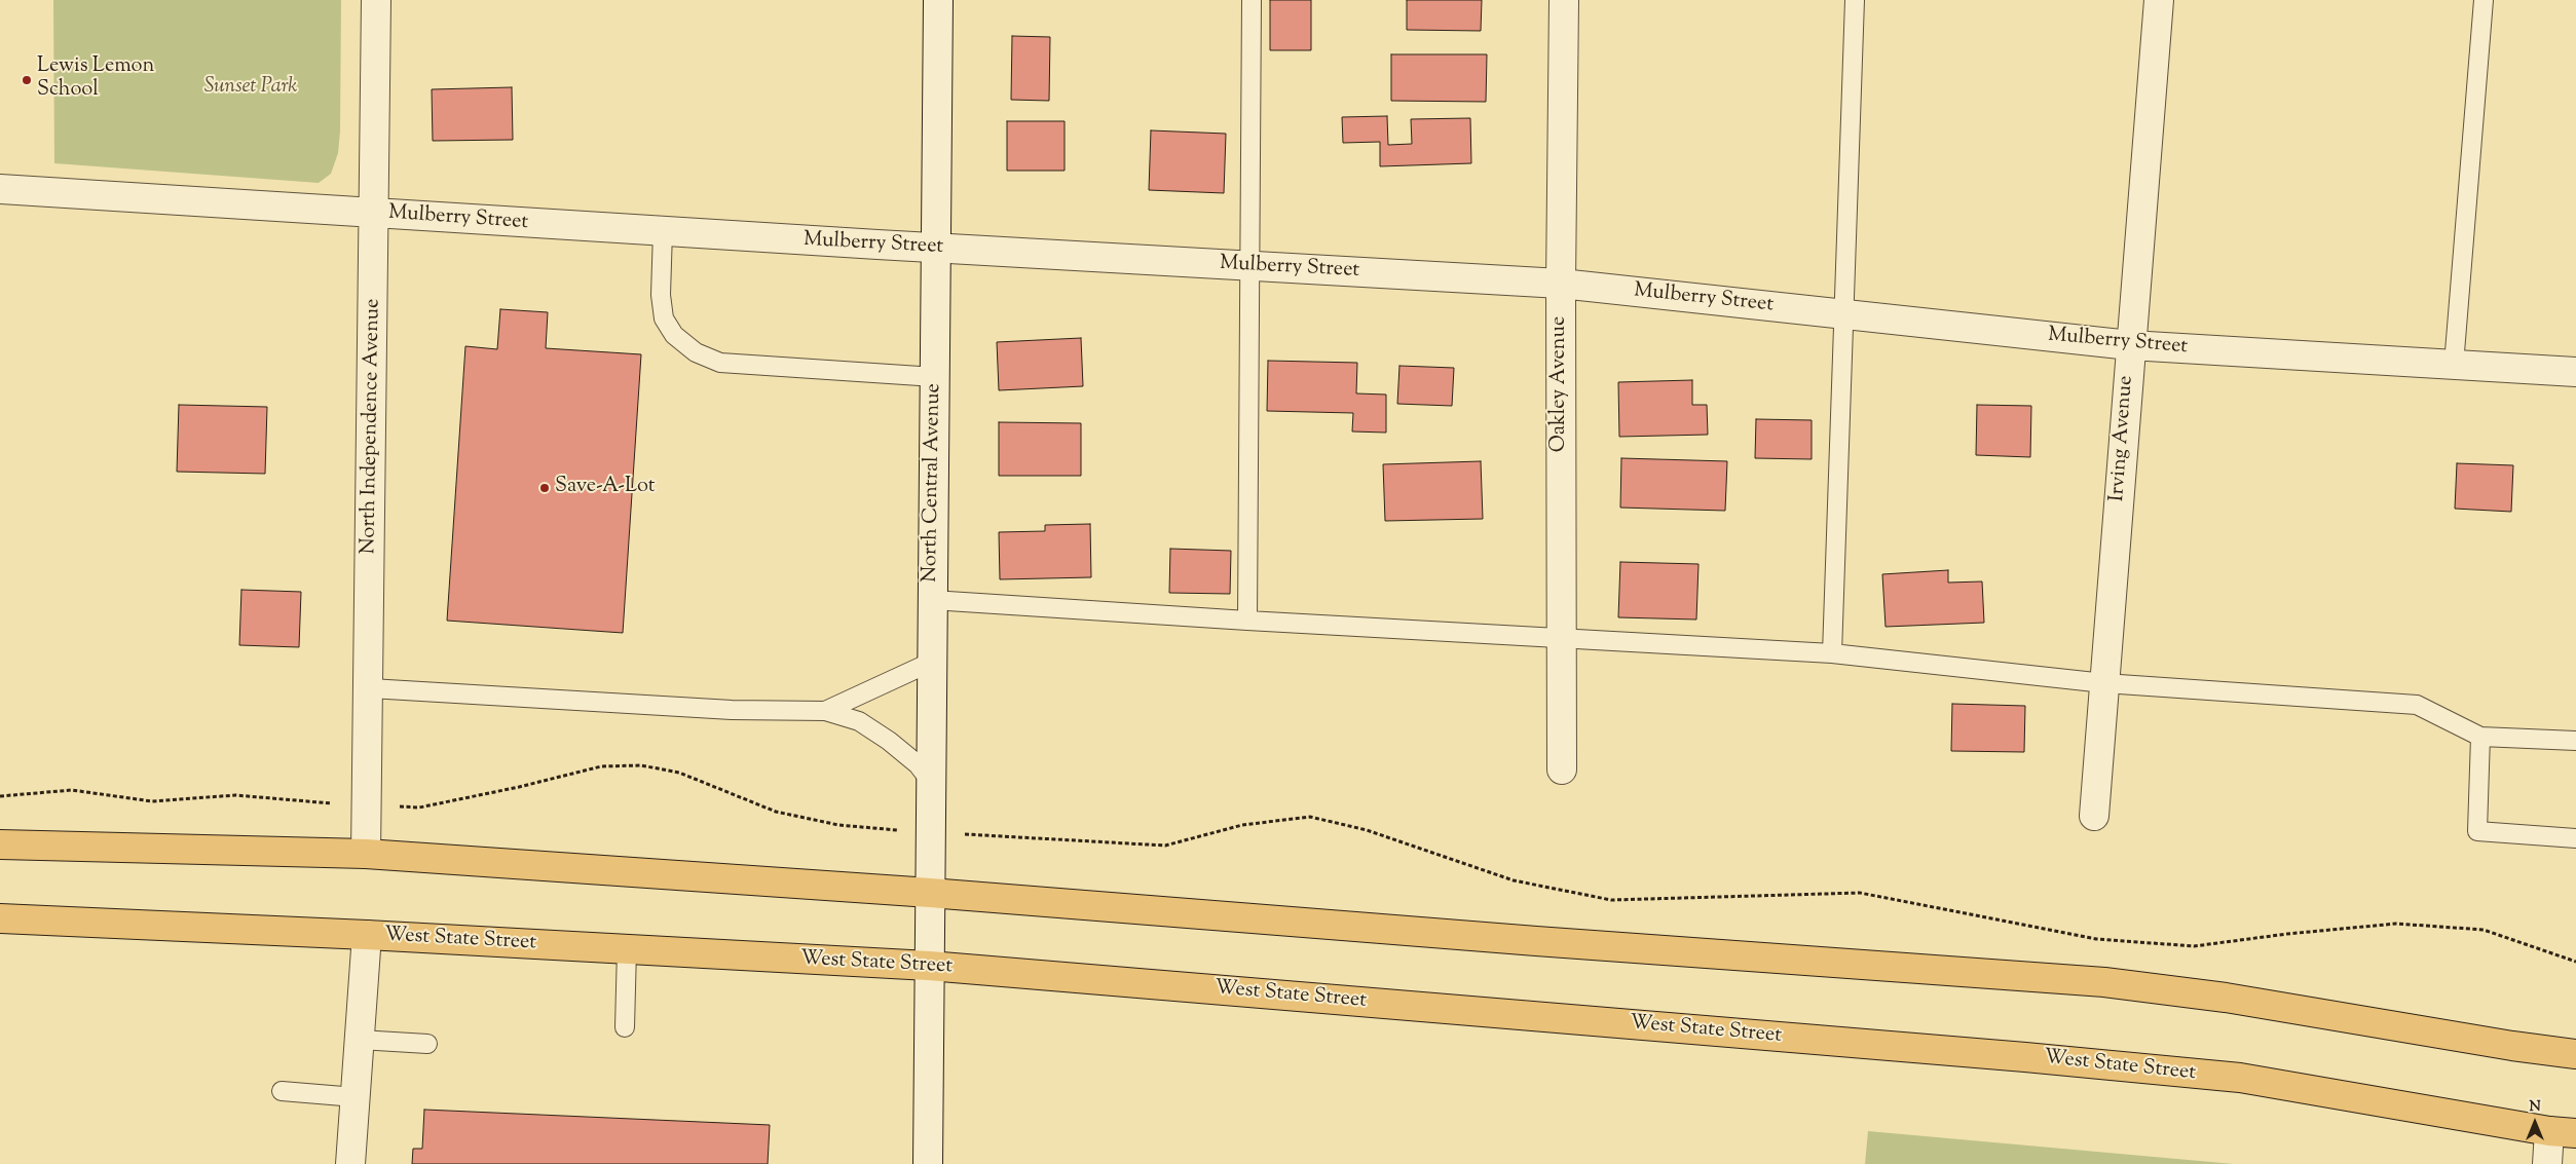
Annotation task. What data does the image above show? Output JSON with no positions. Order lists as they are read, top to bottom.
{
  "streets": {
    "main road": ["West State Street"],
    "street": [
      "Mulberry Street",
      "Oakley Avenue",
      "North Independence Avenue",
      "Irving Avenue",
      "North Central Avenue"
    ]
  },
  "crossings": [
    ["Mulberry Street", "Oakley Avenue"],
    ["Mulberry Street", "North Independence Avenue"],
    ["Mulberry Street", "Irving Avenue"],
    ["Mulberry Street", "North Central Avenue"],
    ["North Central Avenue", "West State Street"]
  ],
  "parks": ["Sunset Park"],
  "places": ["Lewis Lemon School", "Save-A-Lot"],
  "north": "top"
}
